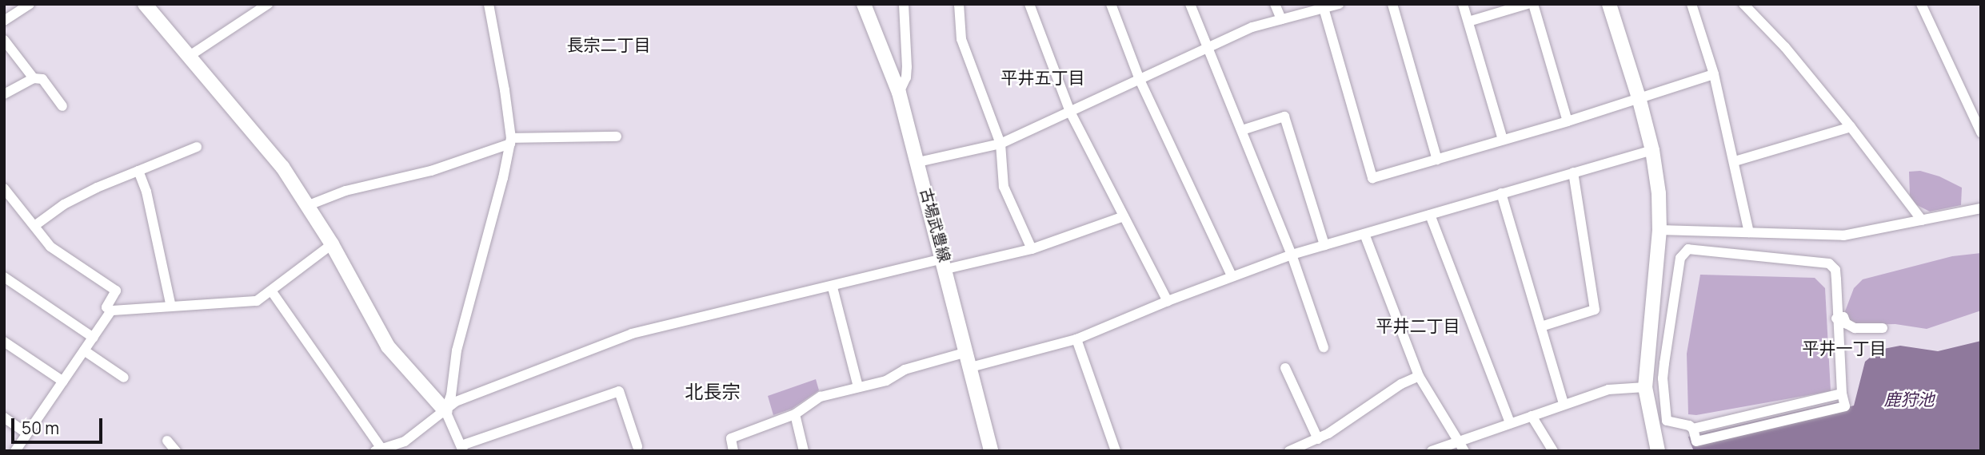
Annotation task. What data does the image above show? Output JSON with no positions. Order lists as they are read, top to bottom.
{
  "streets": {
    "street": ["古場武豊線"]
  },
  "districts": [
    "長宗二丁目",
    "平井五丁目",
    "平井二丁目",
    "平井一丁目",
    "北長宗"
  ],
  "water": ["鹿狩池"],
  "scale_bar": "50 m"
}
